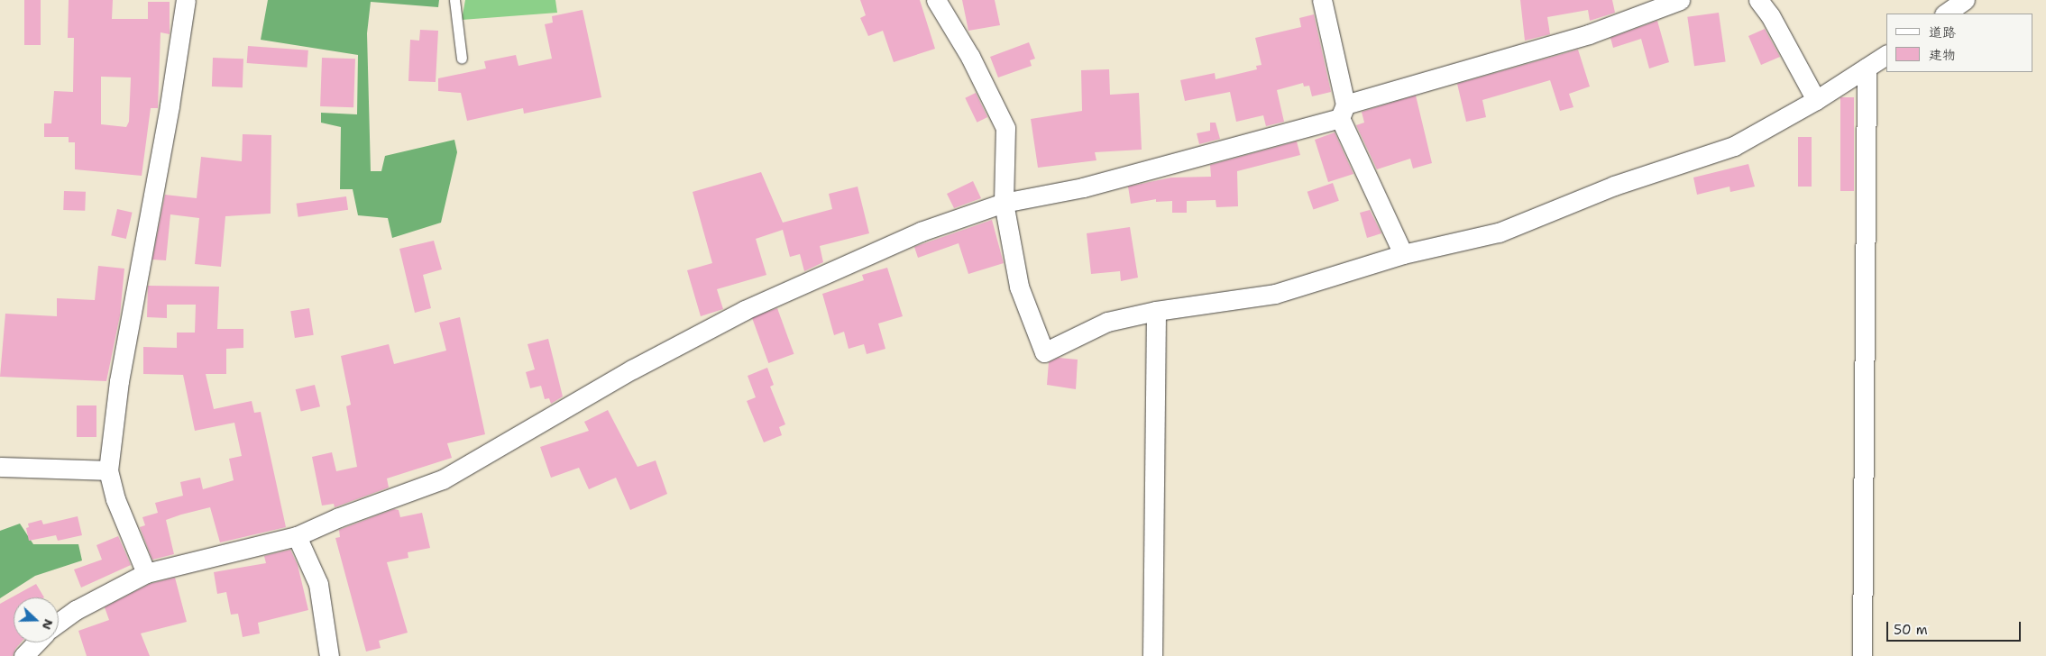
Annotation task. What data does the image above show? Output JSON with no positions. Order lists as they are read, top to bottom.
{
  "legend": ["道路", "建物"],
  "scale_bar": "50 m",
  "north": "right"
}
